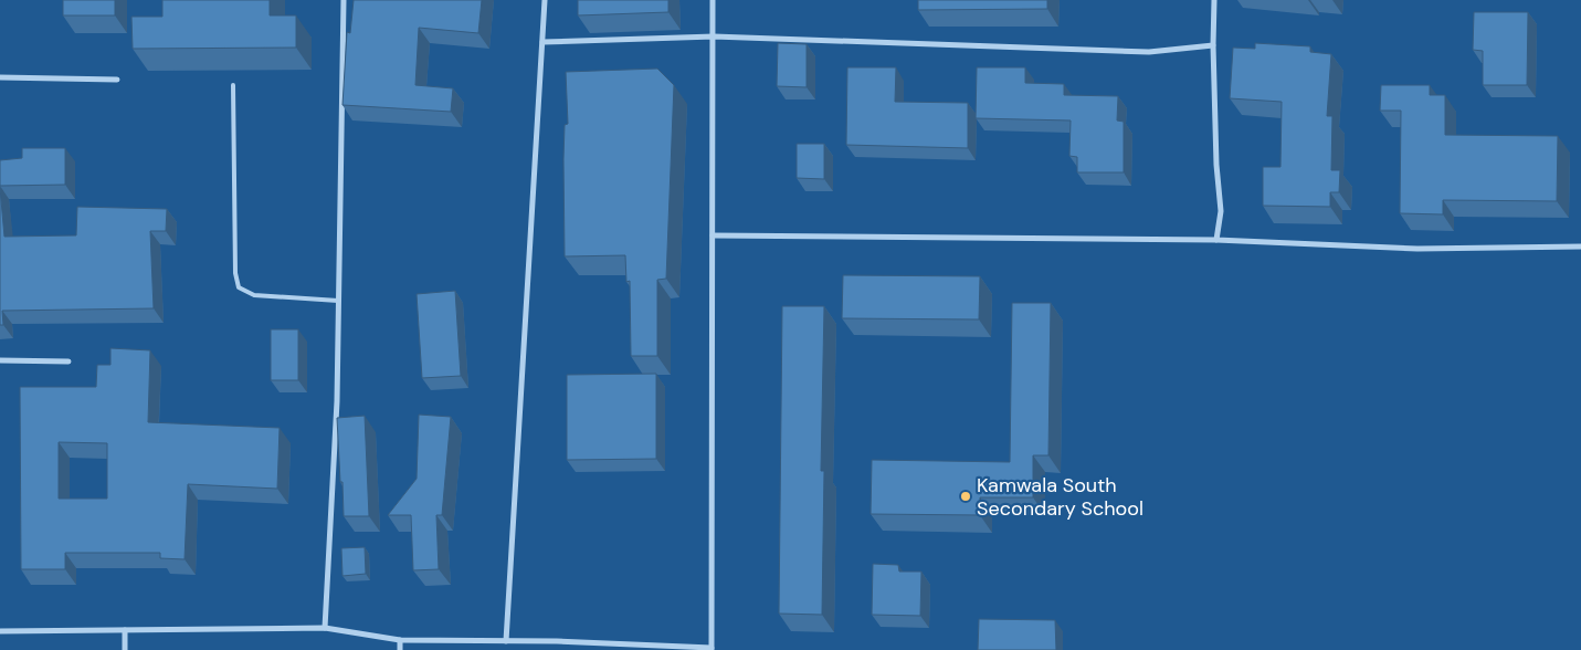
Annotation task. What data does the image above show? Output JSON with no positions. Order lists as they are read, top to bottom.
{
  "places": ["Kamwala South Secondary School"]
}
